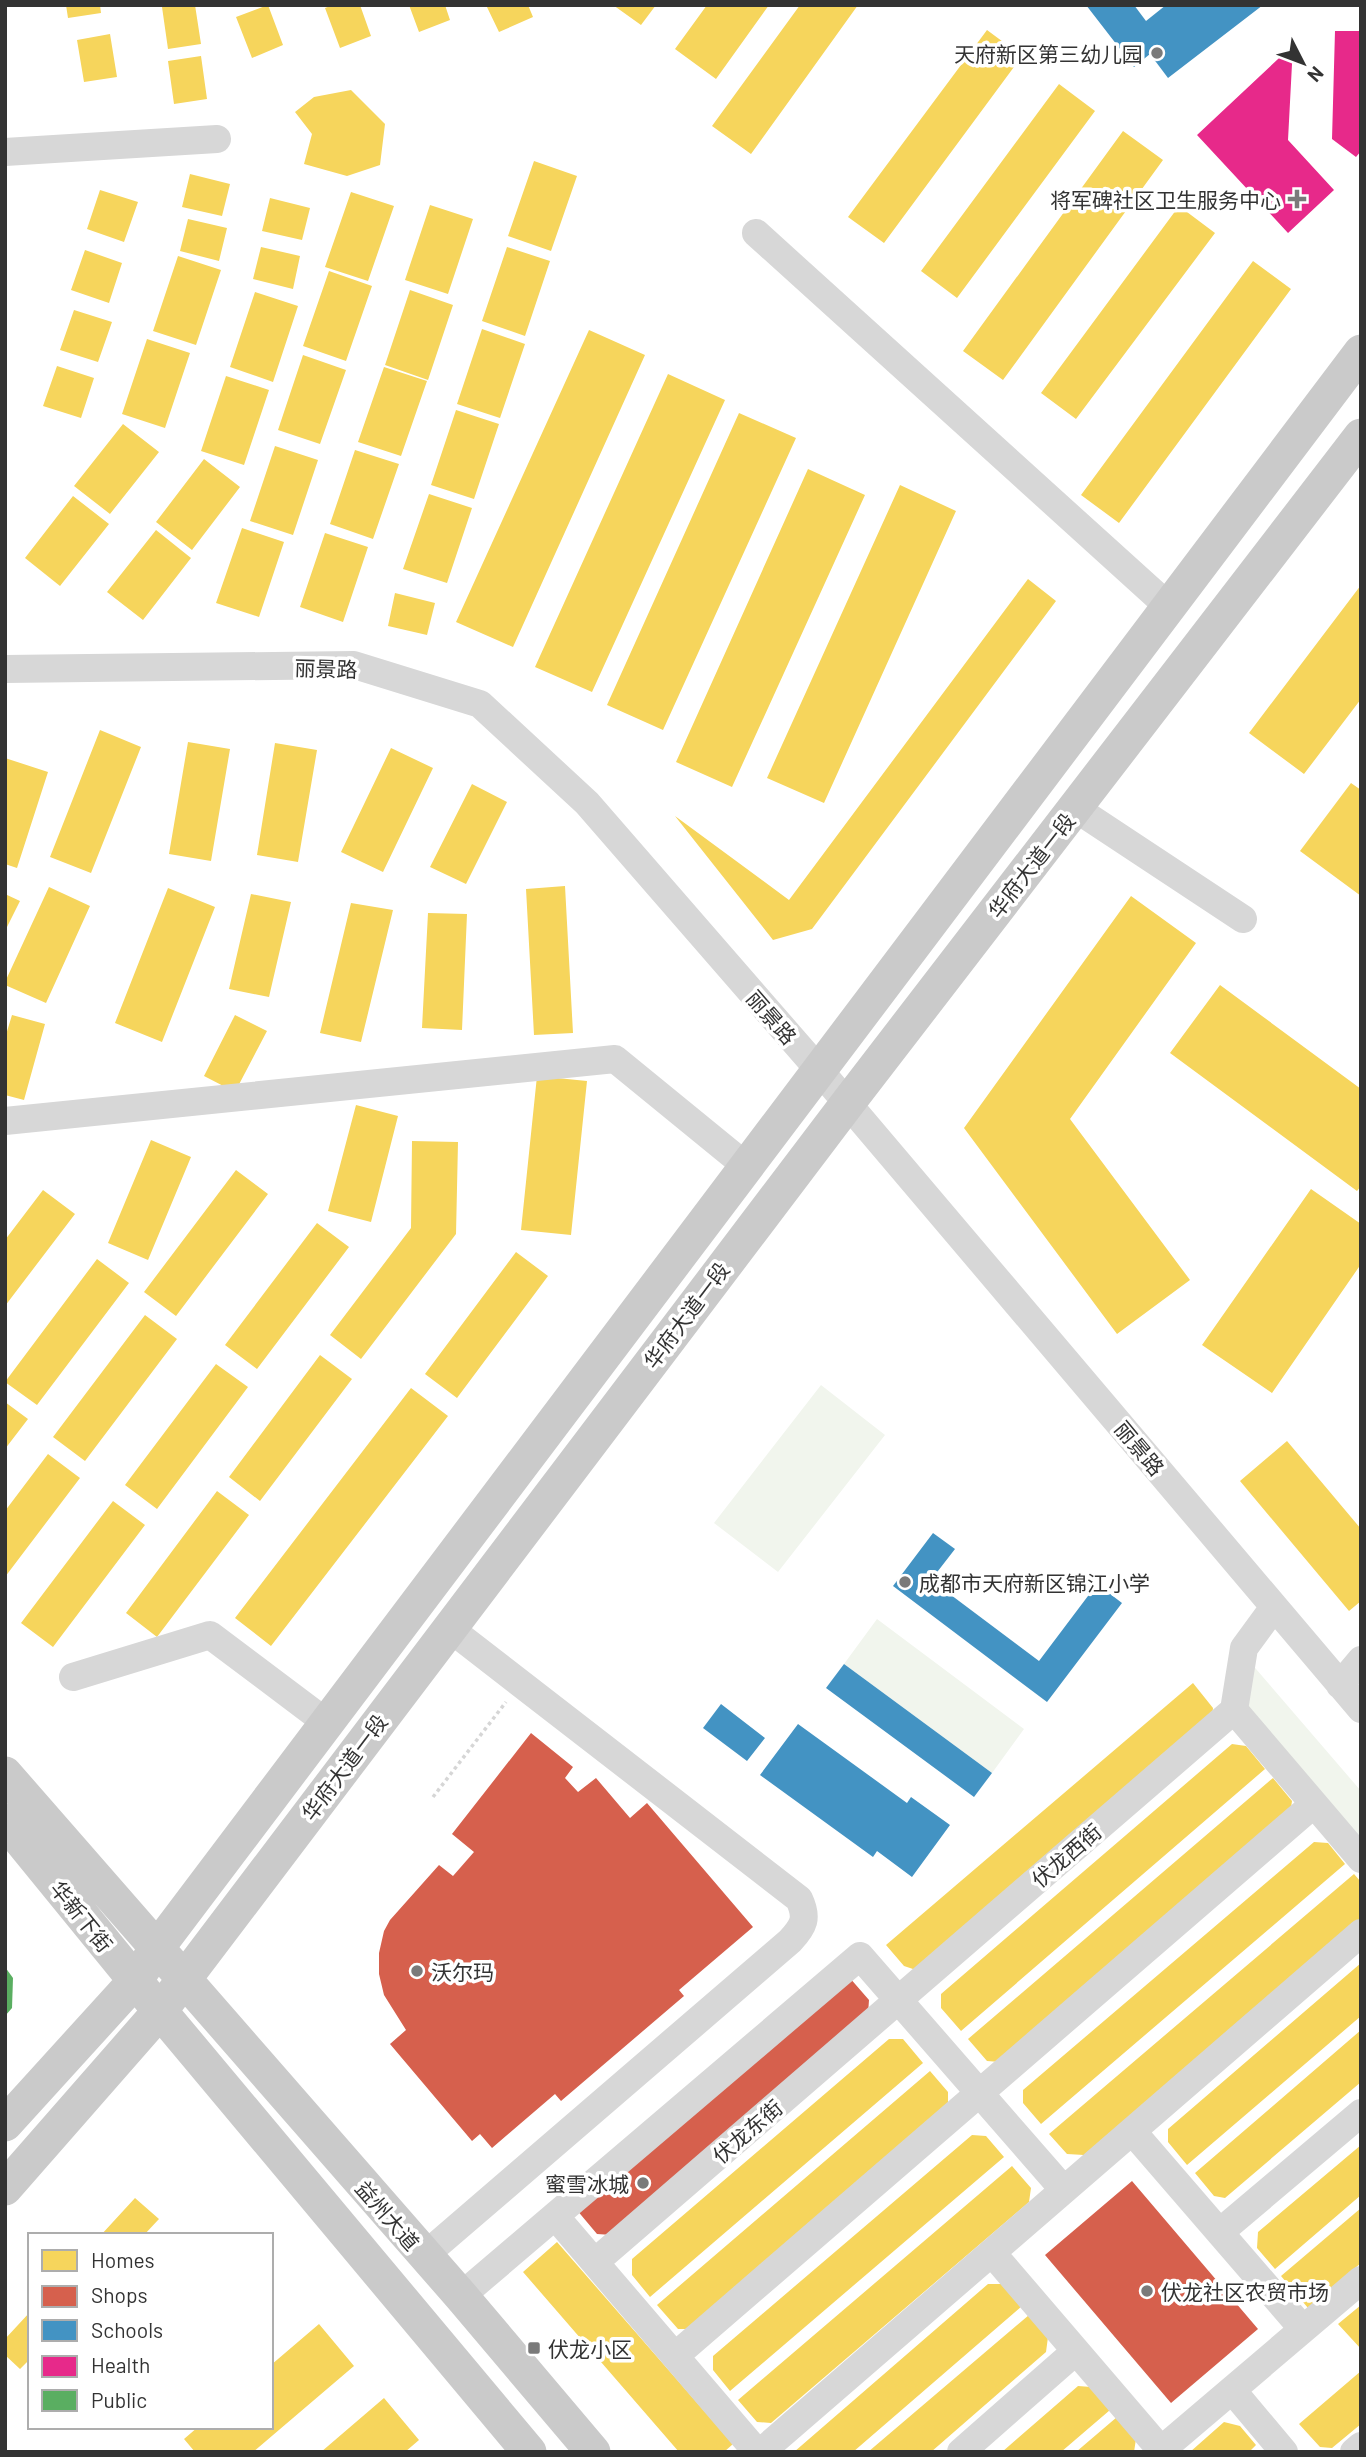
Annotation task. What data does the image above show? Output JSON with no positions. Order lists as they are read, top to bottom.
{
  "streets": {
    "main road": ["华府大道一段", "华新下街", "益州大道"],
    "street": ["丽景路", "伏龙西街", "伏龙东街"]
  },
  "crossings": [
    ["丽景路", "华府大道一段"],
    ["华府大道一段", "华新下街"],
    ["华府大道一段", "益州大道"],
    ["伏龙西街", "伏龙东街"],
    ["华新下街", "益州大道"]
  ],
  "places": {
    "other": [
      "天府新区第三幼儿园",
      "成都市天府新区锦江小学",
      "沃尔玛",
      "蜜雪冰城",
      "伏龙社区农贸市场"
    ],
    "health": ["将军碑社区卫生服务中心"],
    "transit": ["伏龙小区"]
  },
  "legend": [
    "Homes",
    "Shops",
    "Schools",
    "Health",
    "Public"
  ],
  "north": "bottom right"
}
